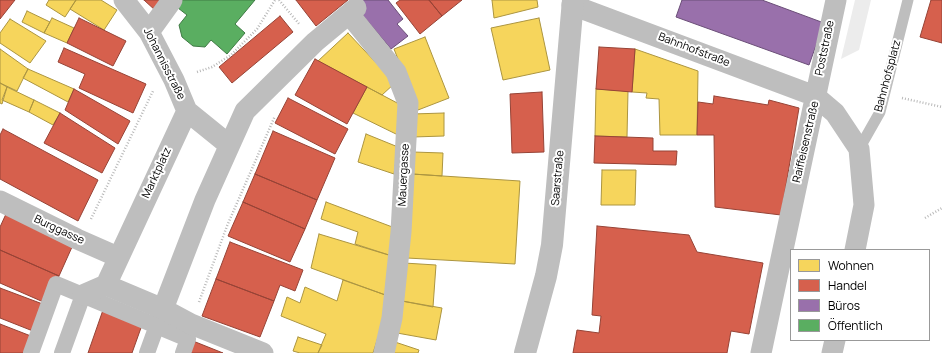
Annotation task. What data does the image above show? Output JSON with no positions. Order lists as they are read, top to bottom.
{
  "streets": {
    "street": [
      "Poststraße",
      "Bahnhofstraße",
      "Johannisstraße",
      "Raiffeisenstraße",
      "Marktplatz",
      "Mauergasse",
      "Saarstraße",
      "Burggasse"
    ],
    "lane": ["Bahnhofsplatz"]
  },
  "crossings": [
    ["Poststraße", "Bahnhofstraße"],
    ["Poststraße", "Raiffeisenstraße"],
    ["Bahnhofstraße", "Raiffeisenstraße"],
    ["Bahnhofstraße", "Saarstraße"],
    ["Johannisstraße", "Marktplatz"],
    ["Bahnhofsplatz", "Raiffeisenstraße"],
    ["Marktplatz", "Burggasse"]
  ],
  "legend": [
    "Wohnen",
    "Handel",
    "Büros",
    "Öffentlich"
  ]
}
